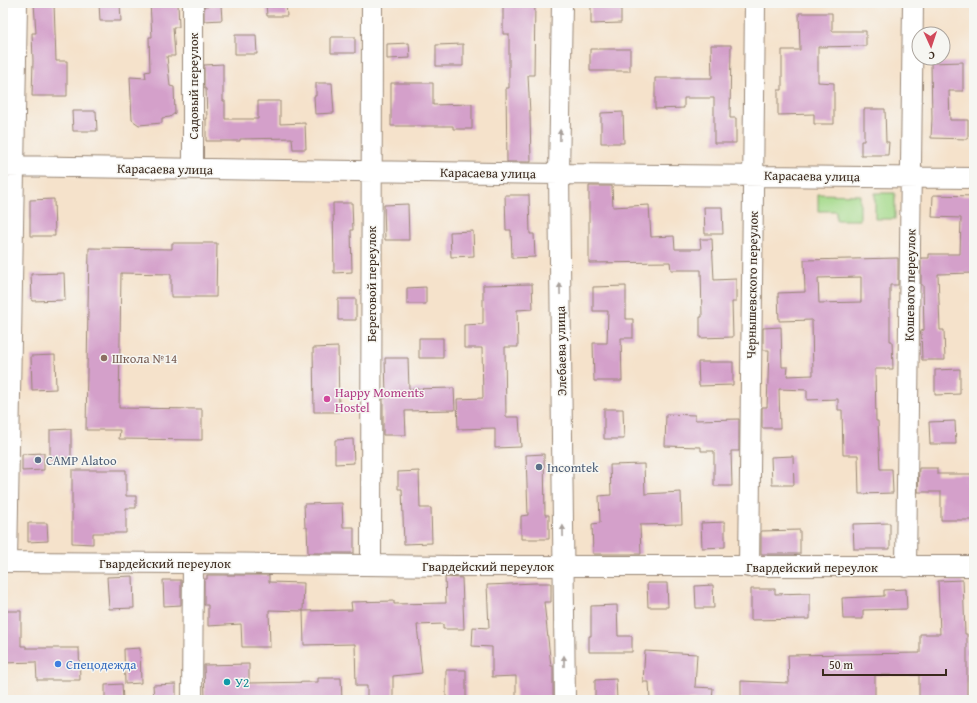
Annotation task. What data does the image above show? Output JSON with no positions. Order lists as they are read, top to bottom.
{
  "streets": {
    "street": [
      "Садовый переулок",
      "Карасаева улица",
      "Береговой переулок",
      "Чернышевского переулок",
      "Кошевого переулок",
      "Элебаева улица",
      "Гвардейский переулок"
    ]
  },
  "crossings": [
    ["Садовый переулок", "Карасаева улица"],
    ["Карасаева улица", "Береговой переулок"],
    ["Карасаева улица", "Чернышевского переулок"],
    ["Карасаева улица", "Кошевого переулок"],
    ["Карасаева улица", "Элебаева улица"],
    ["Береговой переулок", "Гвардейский переулок"],
    ["Чернышевского переулок", "Гвардейский переулок"],
    ["Кошевого переулок", "Гвардейский переулок"],
    ["Элебаева улица", "Гвардейский переулок"]
  ],
  "one_way": ["Элебаева улица"],
  "places": [
    "Школа №14",
    "Happy Moments Hostel",
    "CAMP Alatoo",
    "Incomtek",
    "Спецодежда",
    "У2"
  ],
  "scale_bar": "50 m",
  "north": "bottom"
}
